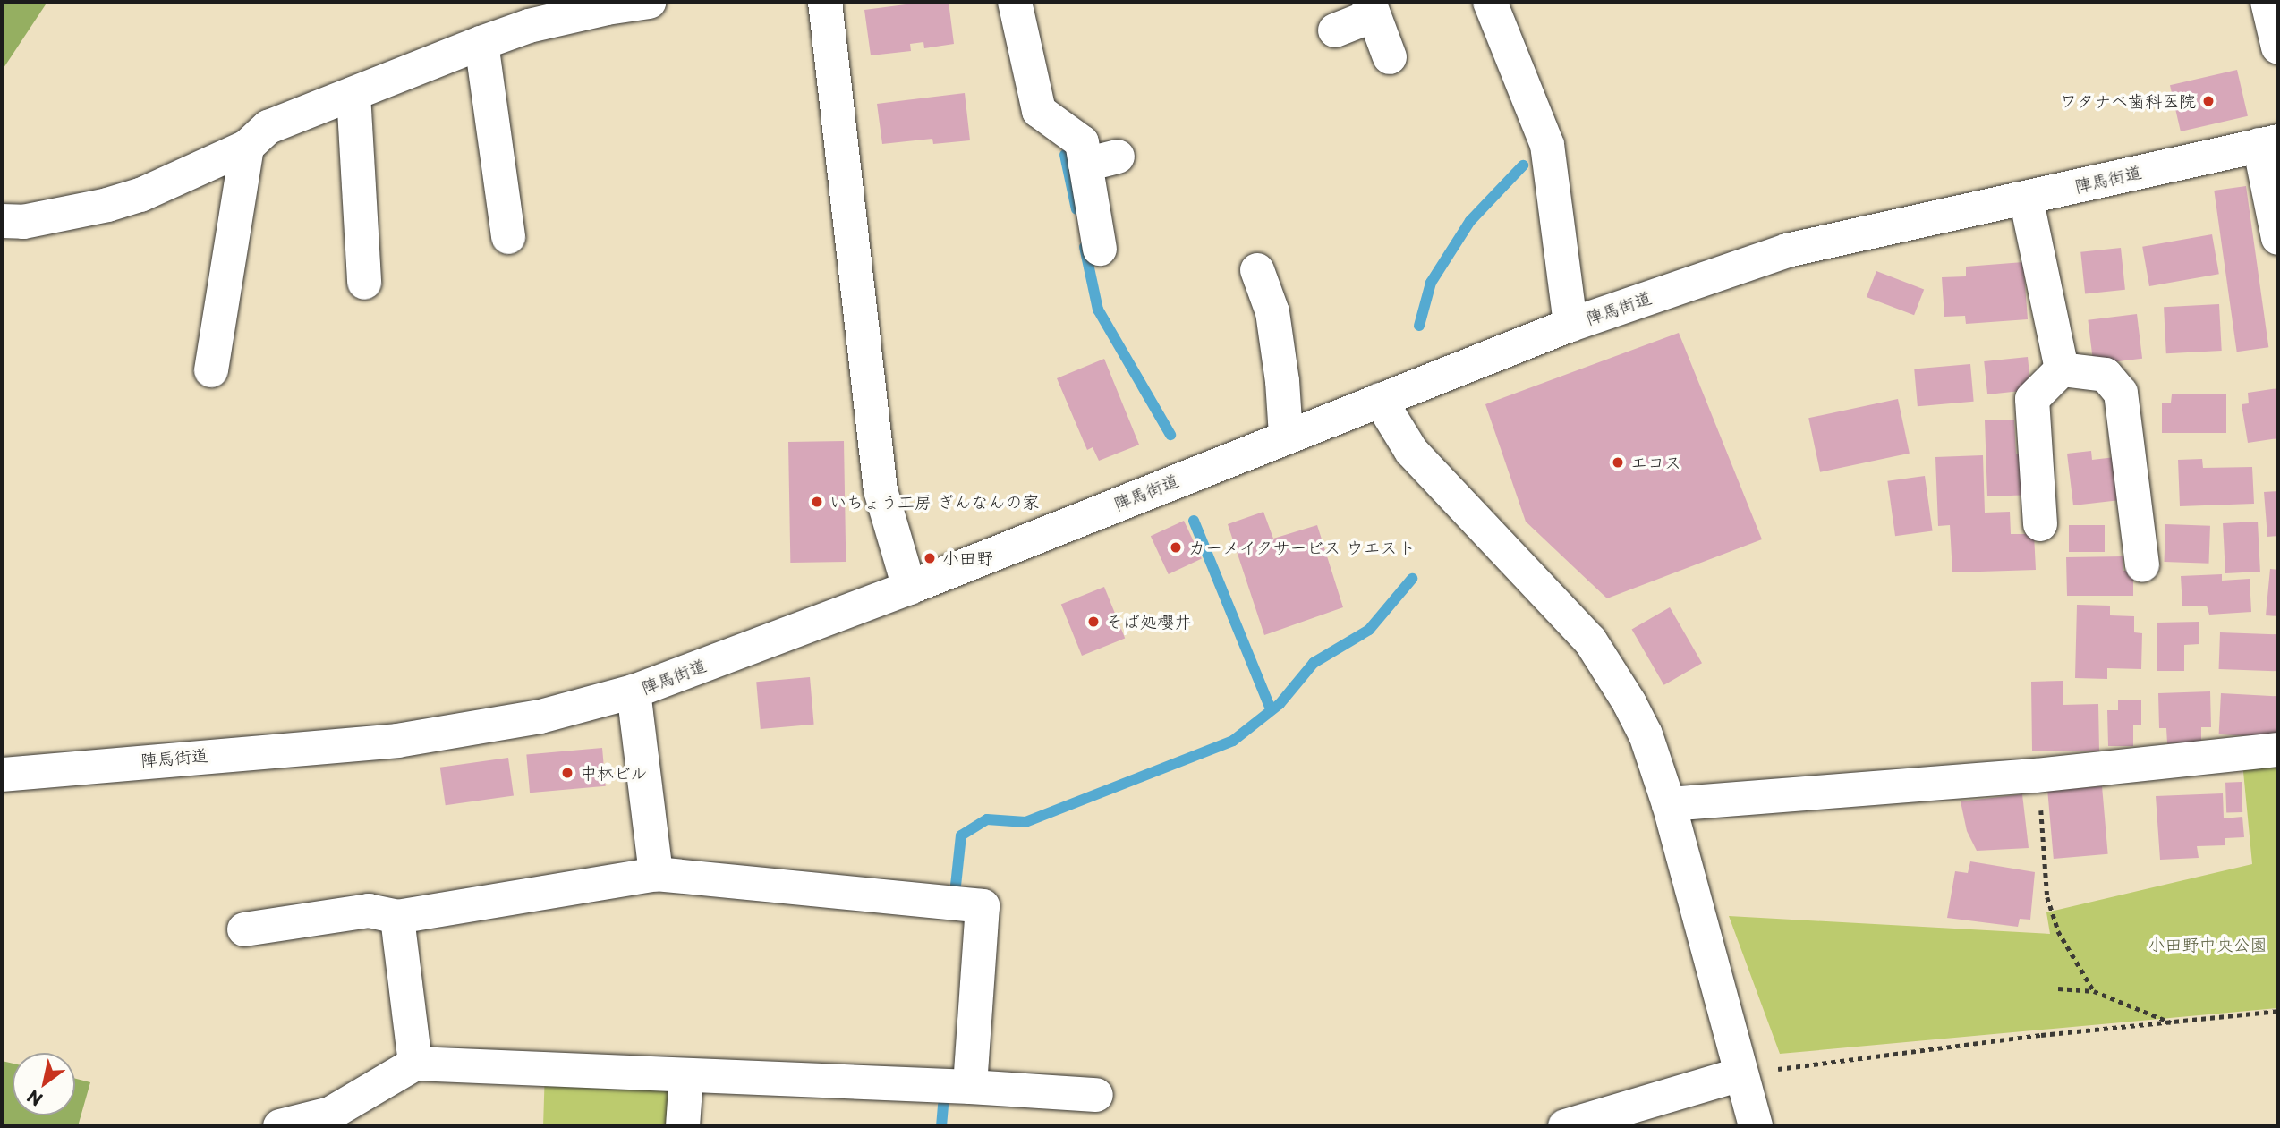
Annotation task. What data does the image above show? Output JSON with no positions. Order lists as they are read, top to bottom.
{
  "streets": {
    "street": ["陣馬街道"]
  },
  "parks": ["小田野中央公園"],
  "places": [
    "ワタナベ歯科医院",
    "エコス",
    "いちょう工房 ぎんなんの家",
    "カーメイクサービス ウエスト",
    "小田野",
    "そば処櫻井",
    "中林ビル"
  ],
  "north": "bottom left"
}
